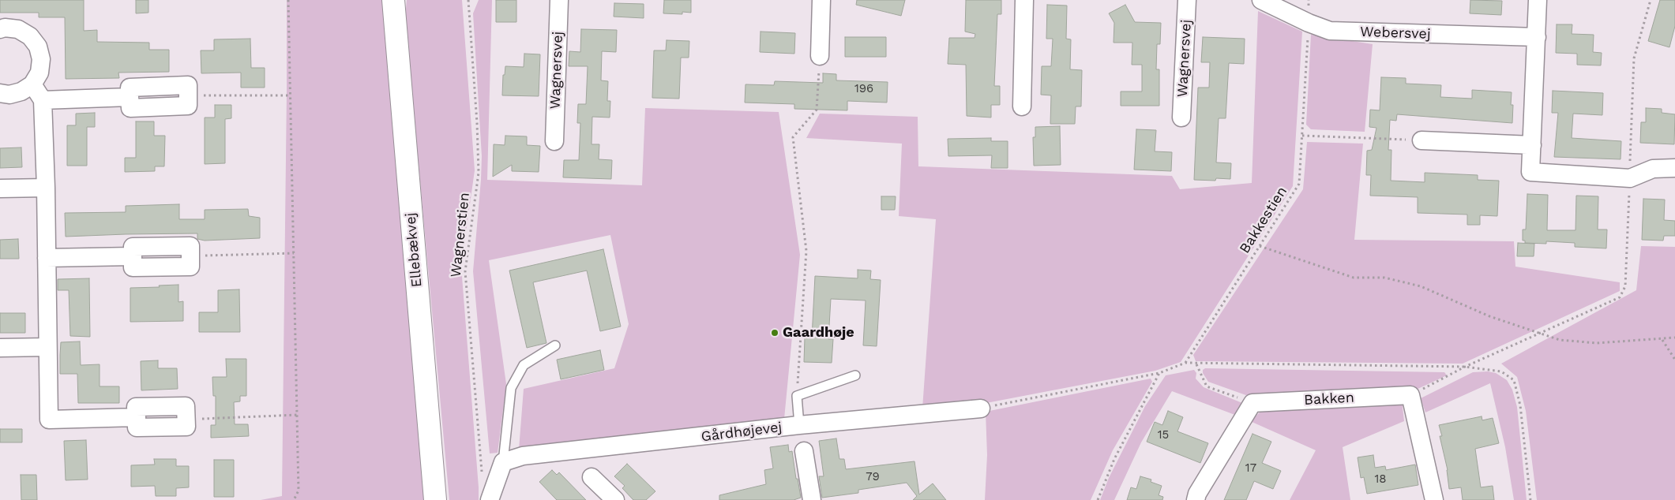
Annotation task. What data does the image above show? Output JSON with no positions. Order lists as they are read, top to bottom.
{
  "streets": {
    "street": [
      "Webersvej",
      "Wagnersvej",
      "Ellebækvej",
      "Bakken",
      "Gårdhøjevej"
    ],
    "path": ["Bakkestien", "Wagnerstien"]
  },
  "crossings": [
    ["Webersvej", "Bakkestien"]
  ],
  "places": ["Gaardhøje"],
  "house_numbers": [
    "196",
    "15",
    "17",
    "79",
    "18"
  ]
}
